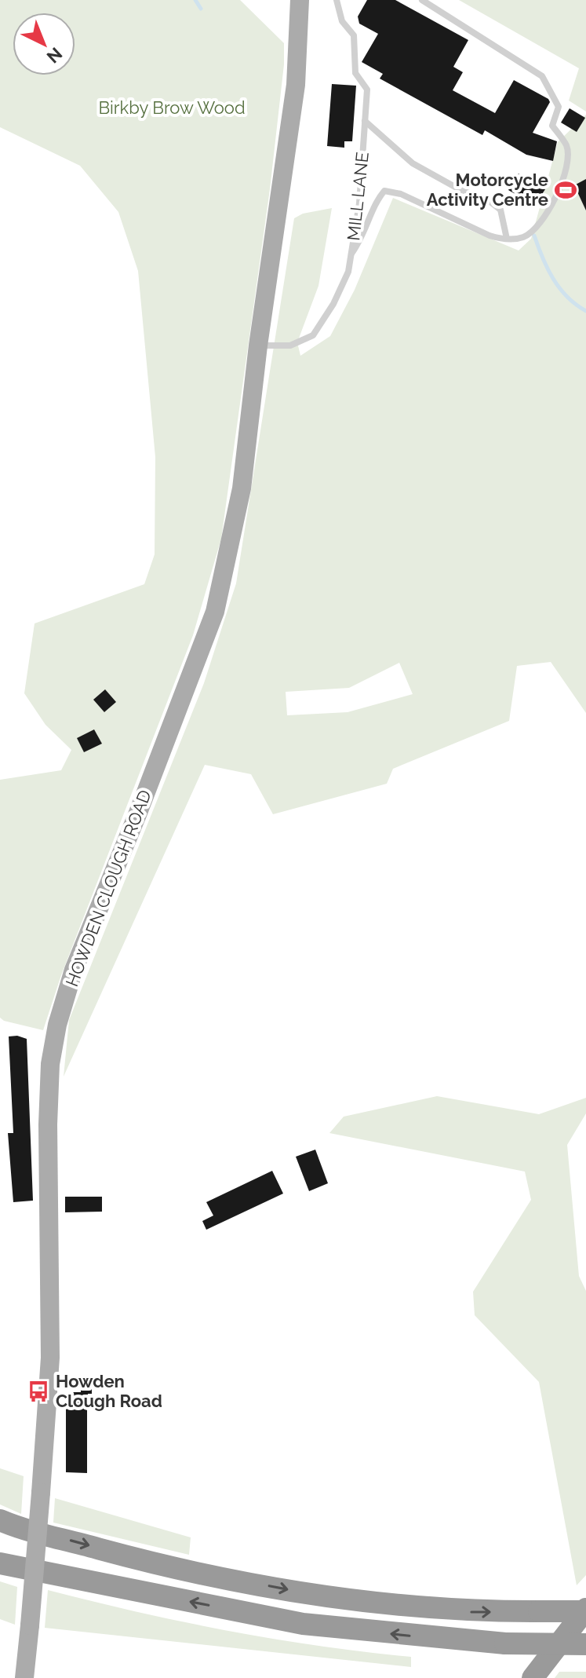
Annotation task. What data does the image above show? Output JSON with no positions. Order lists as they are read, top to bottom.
{
  "streets": {
    "main road": ["HOWDEN CLOUGH ROAD"],
    "lane": ["MILL LANE"]
  },
  "crossings": [
    ["MILL LANE", "HOWDEN CLOUGH ROAD"]
  ],
  "parks": ["Birkby Brow Wood"],
  "places": {
    "sports": ["Motorcycle Activity Centre"],
    "bus stop": ["Howden Clough Road"]
  },
  "north": "bottom right"
}
